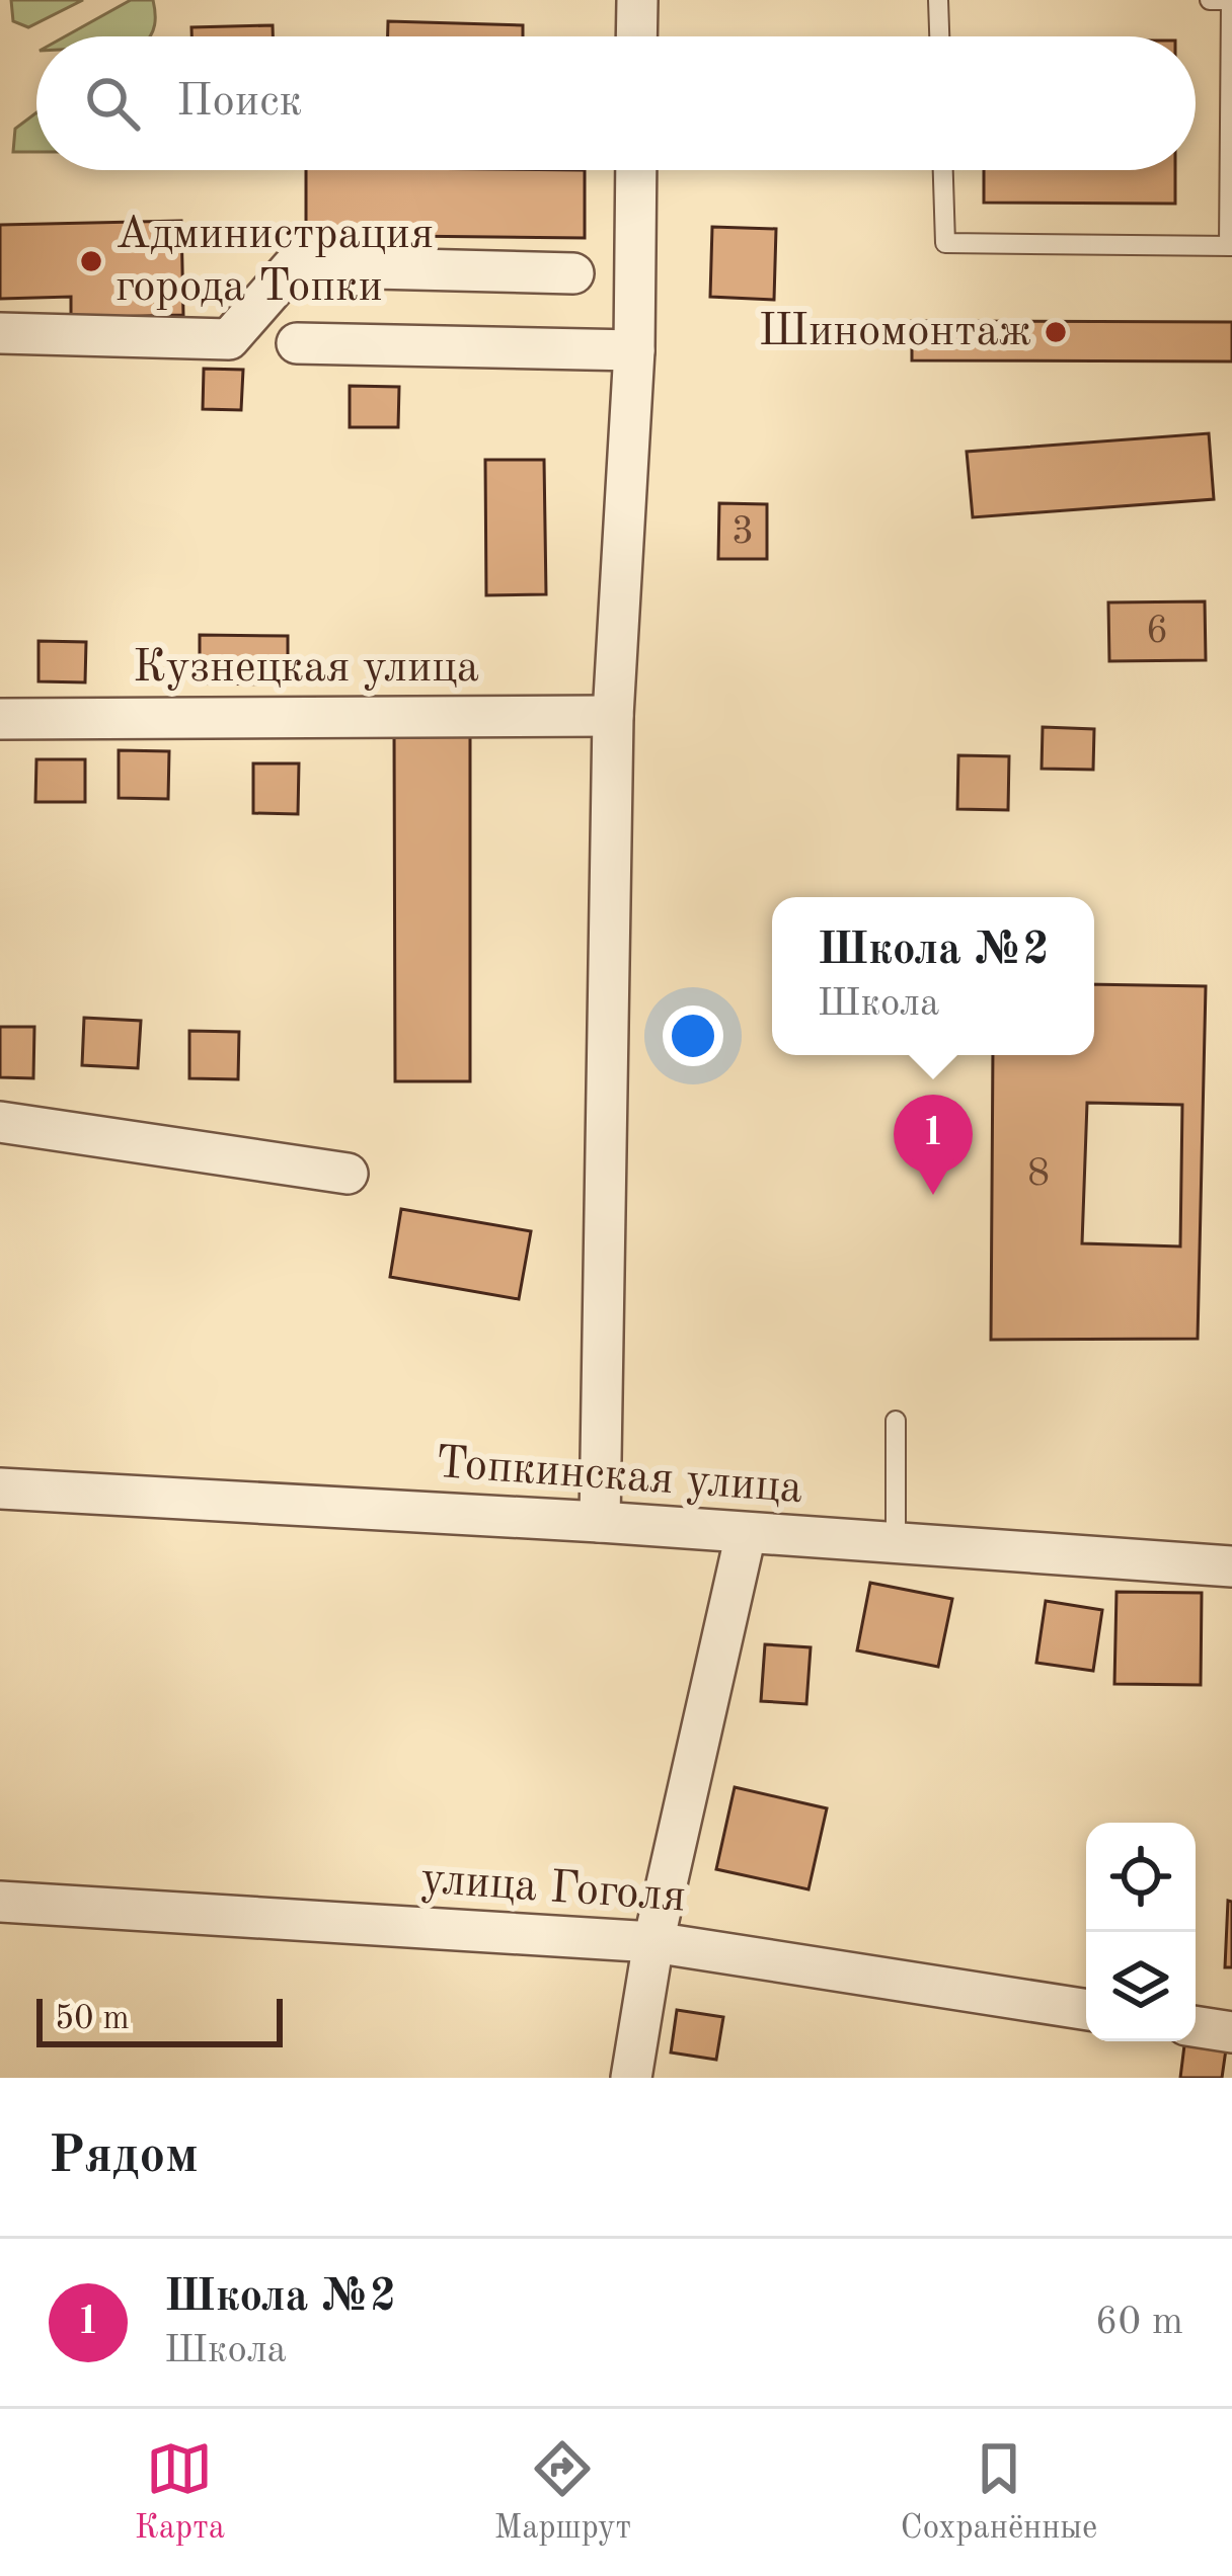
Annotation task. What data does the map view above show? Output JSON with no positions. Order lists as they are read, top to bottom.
{
  "streets": {
    "street": ["Кузнецкая улица", "Топкинская улица", "улица Гоголя"]
  },
  "places": ["Администрация города Топки", "Шиномонтаж"],
  "house_numbers": ["3", "6", "8"],
  "scale_bar": "50 m",
  "page": {
    "search": "Поиск",
    "popup": ["Школа №2", "Школа"],
    "pins": "1",
    "scale": "50 m",
    "heading": "Рядом",
    "list": [
      {
        "mark": "1",
        "name": "Школа №2",
        "note": "Школа",
        "value": "60 m"
      }
    ],
    "nav": ["Карта", "Маршрут", "Сохранённые"]
  }
}
